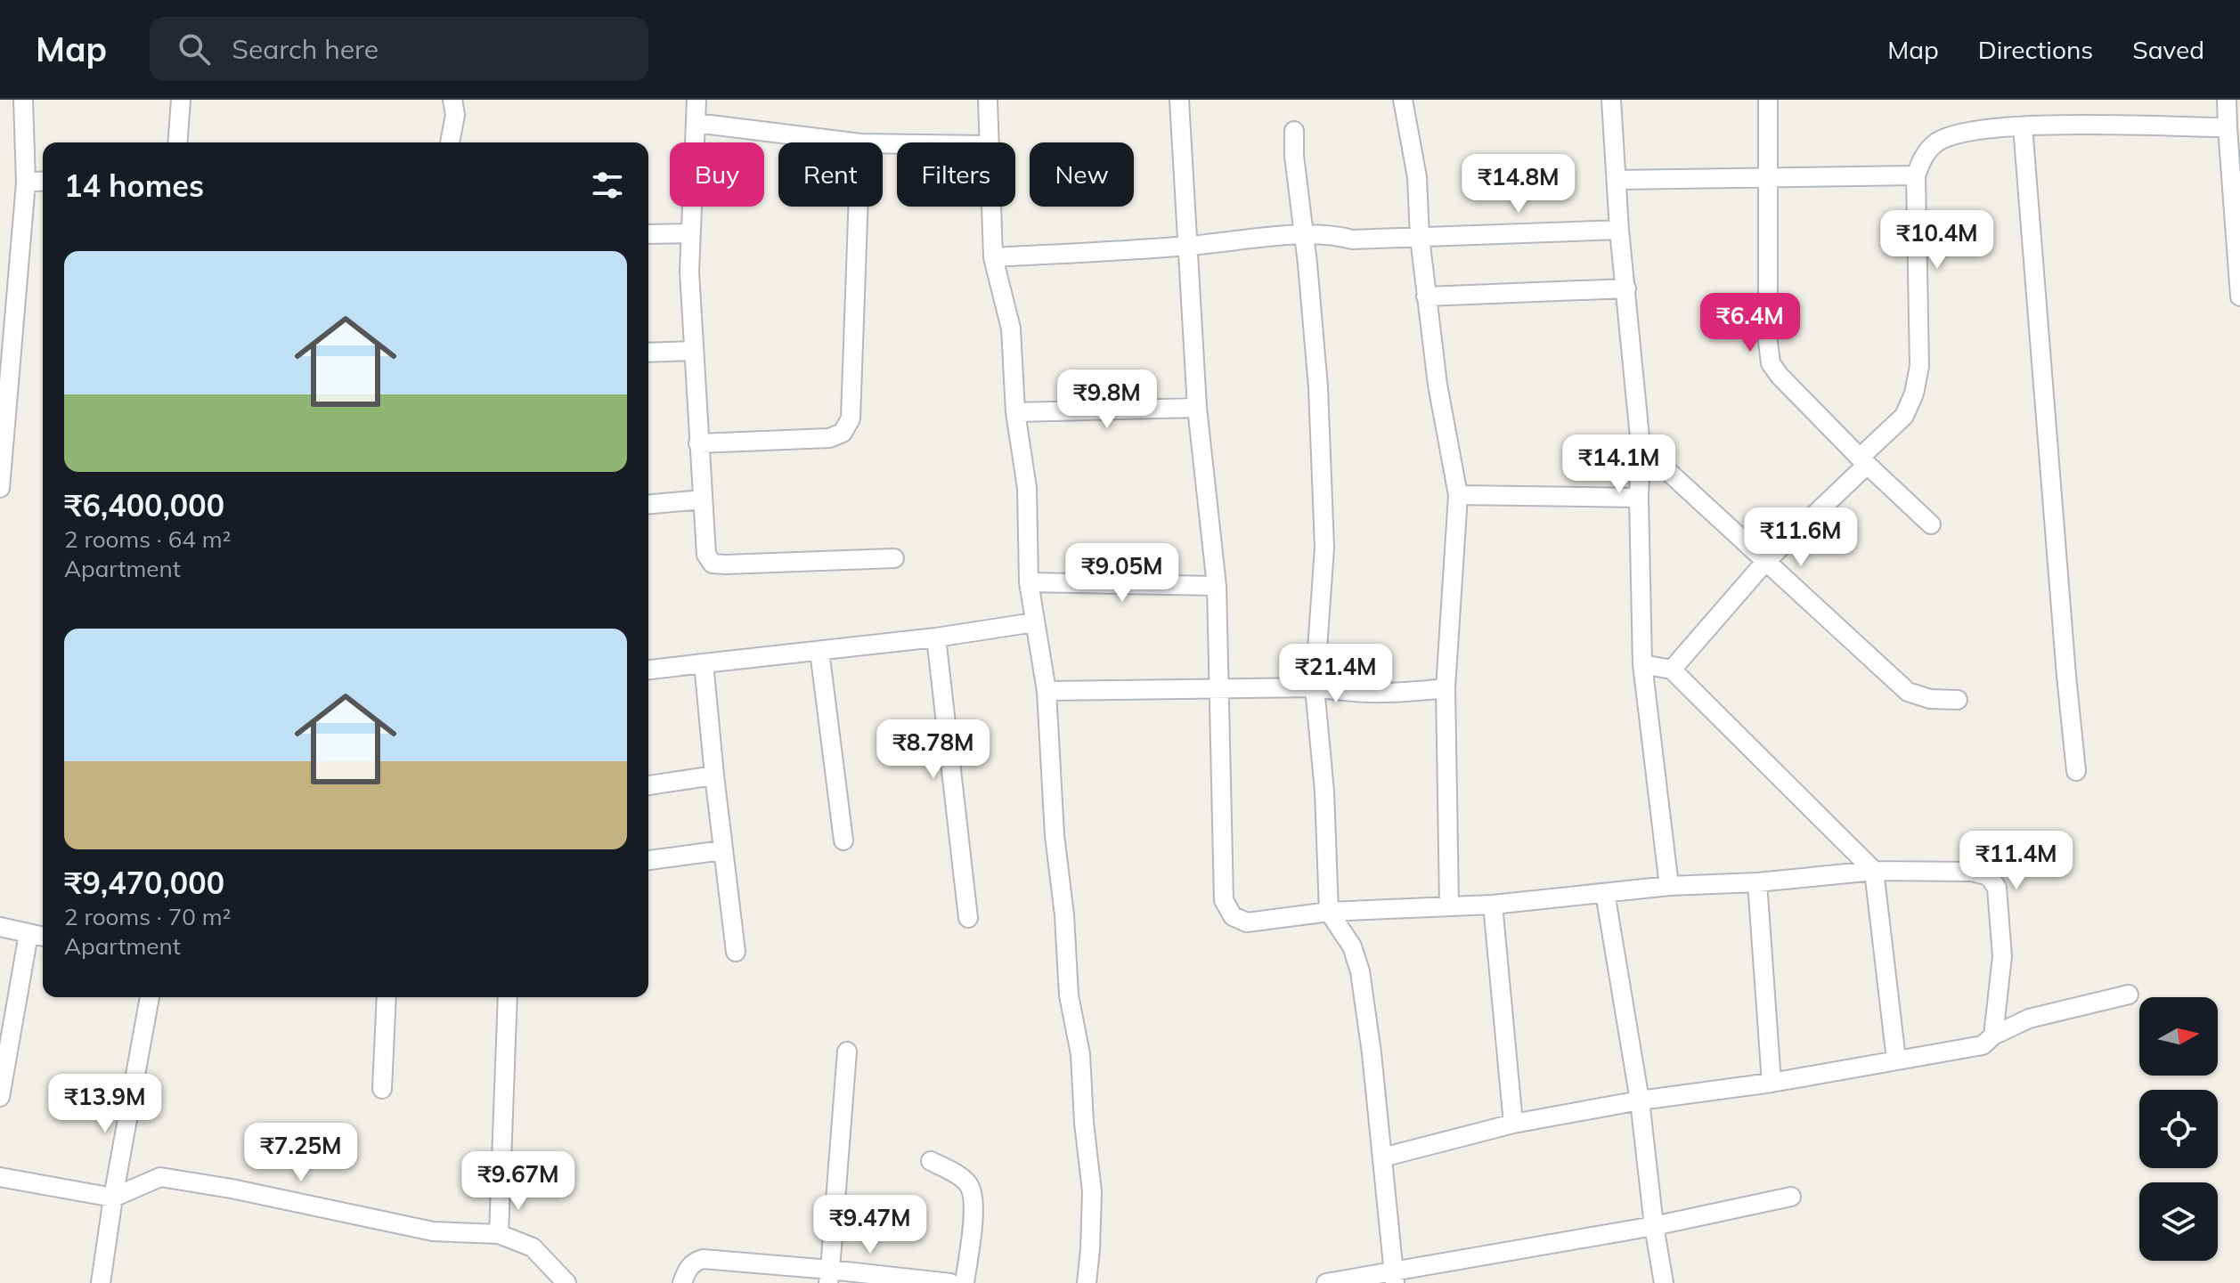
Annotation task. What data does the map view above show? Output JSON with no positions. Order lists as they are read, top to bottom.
{
  "north": "right",
  "page": {
    "header": "Map",
    "search": "Search here",
    "nav": ["Map", "Directions", "Saved"],
    "chip": [
      "Buy",
      "Rent",
      "Filters",
      "New"
    ],
    "heading": "14 homes",
    "price": [
      "₹14.8M",
      "₹10.4M",
      "₹6.4M",
      "₹9.8M",
      "₹14.1M",
      "₹11.6M",
      "₹9.05M",
      "₹21.4M",
      "₹8.78M",
      "₹11.4M",
      "₹13.9M",
      "₹7.25M",
      "₹9.67M",
      "₹9.47M"
    ],
    "list": [
      {
        "name": "₹6,400,000",
        "note": "2 rooms · 64 m² · Apartment"
      },
      {
        "name": "₹9,470,000",
        "note": "2 rooms · 70 m² · Apartment"
      }
    ]
  }
}
